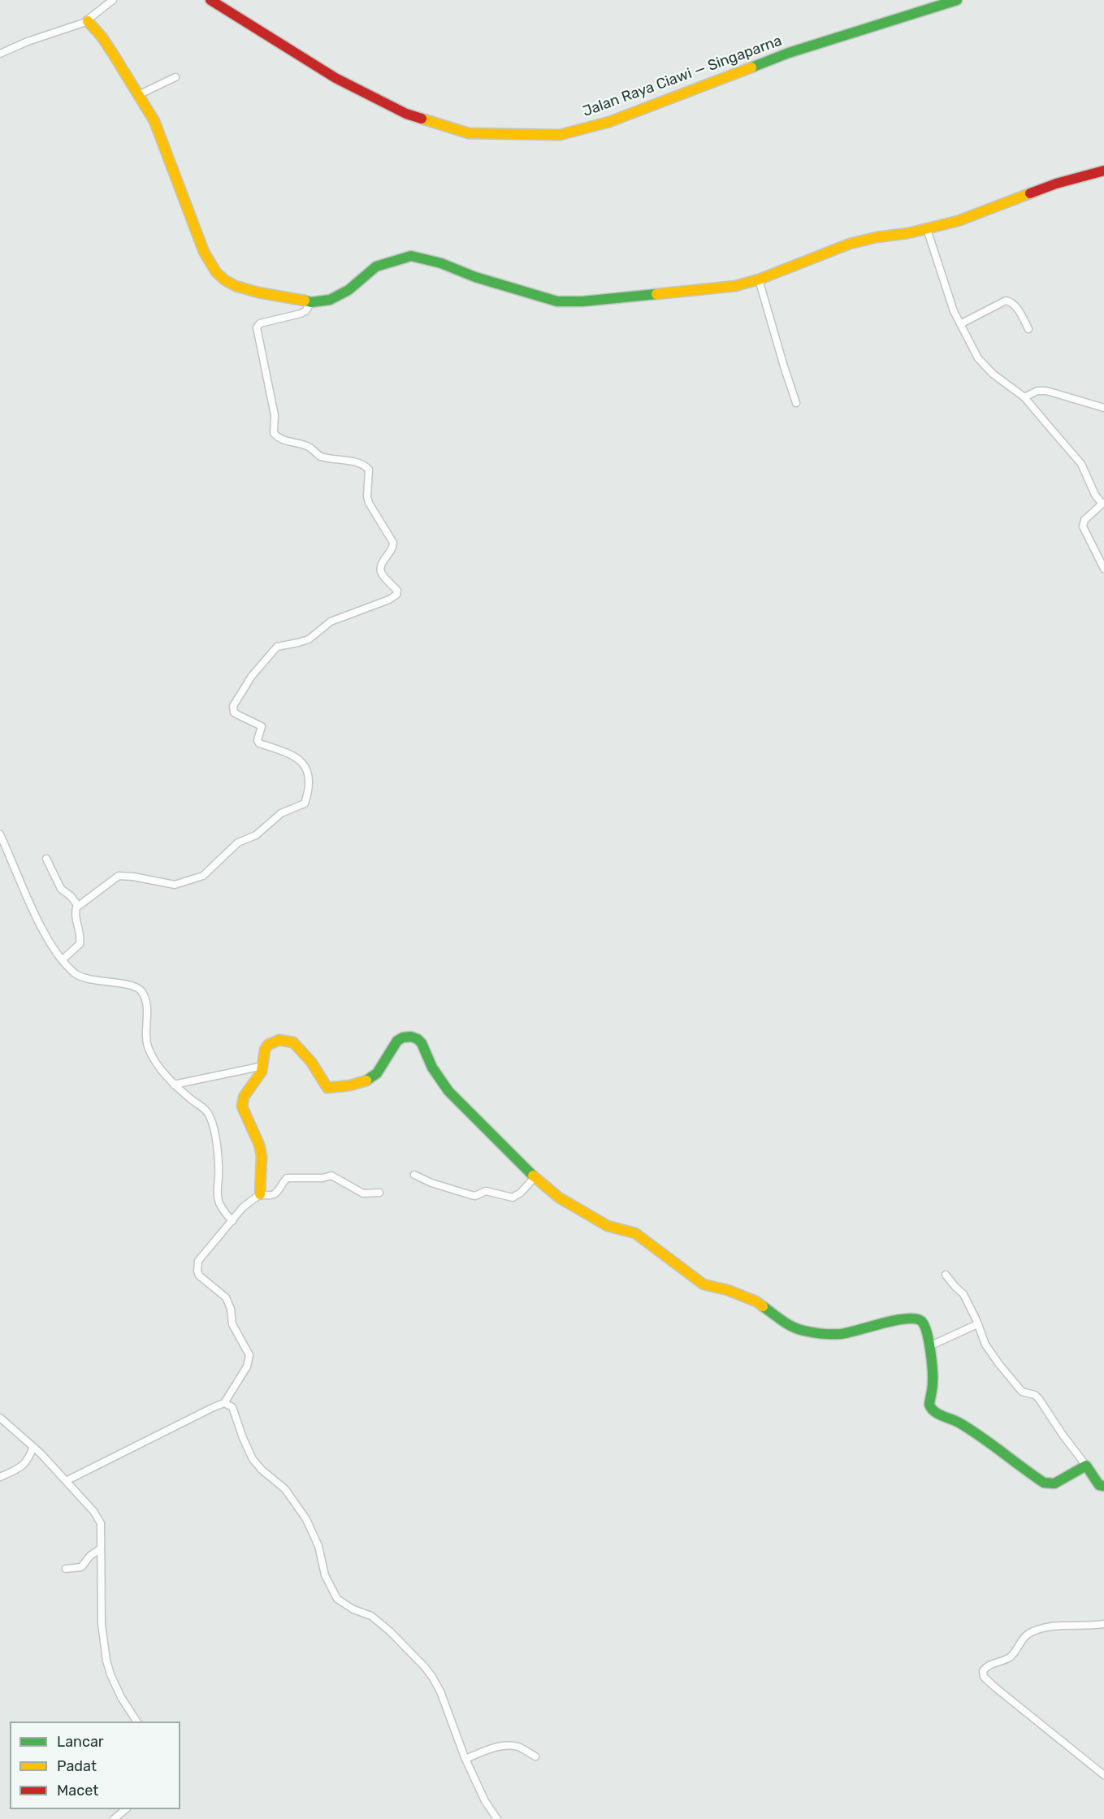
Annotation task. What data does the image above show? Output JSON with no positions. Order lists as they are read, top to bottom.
{
  "streets": {
    "street": ["Jalan Raya Ciawi — Singaparna"]
  },
  "legend": ["Lancar", "Padat", "Macet"]
}
